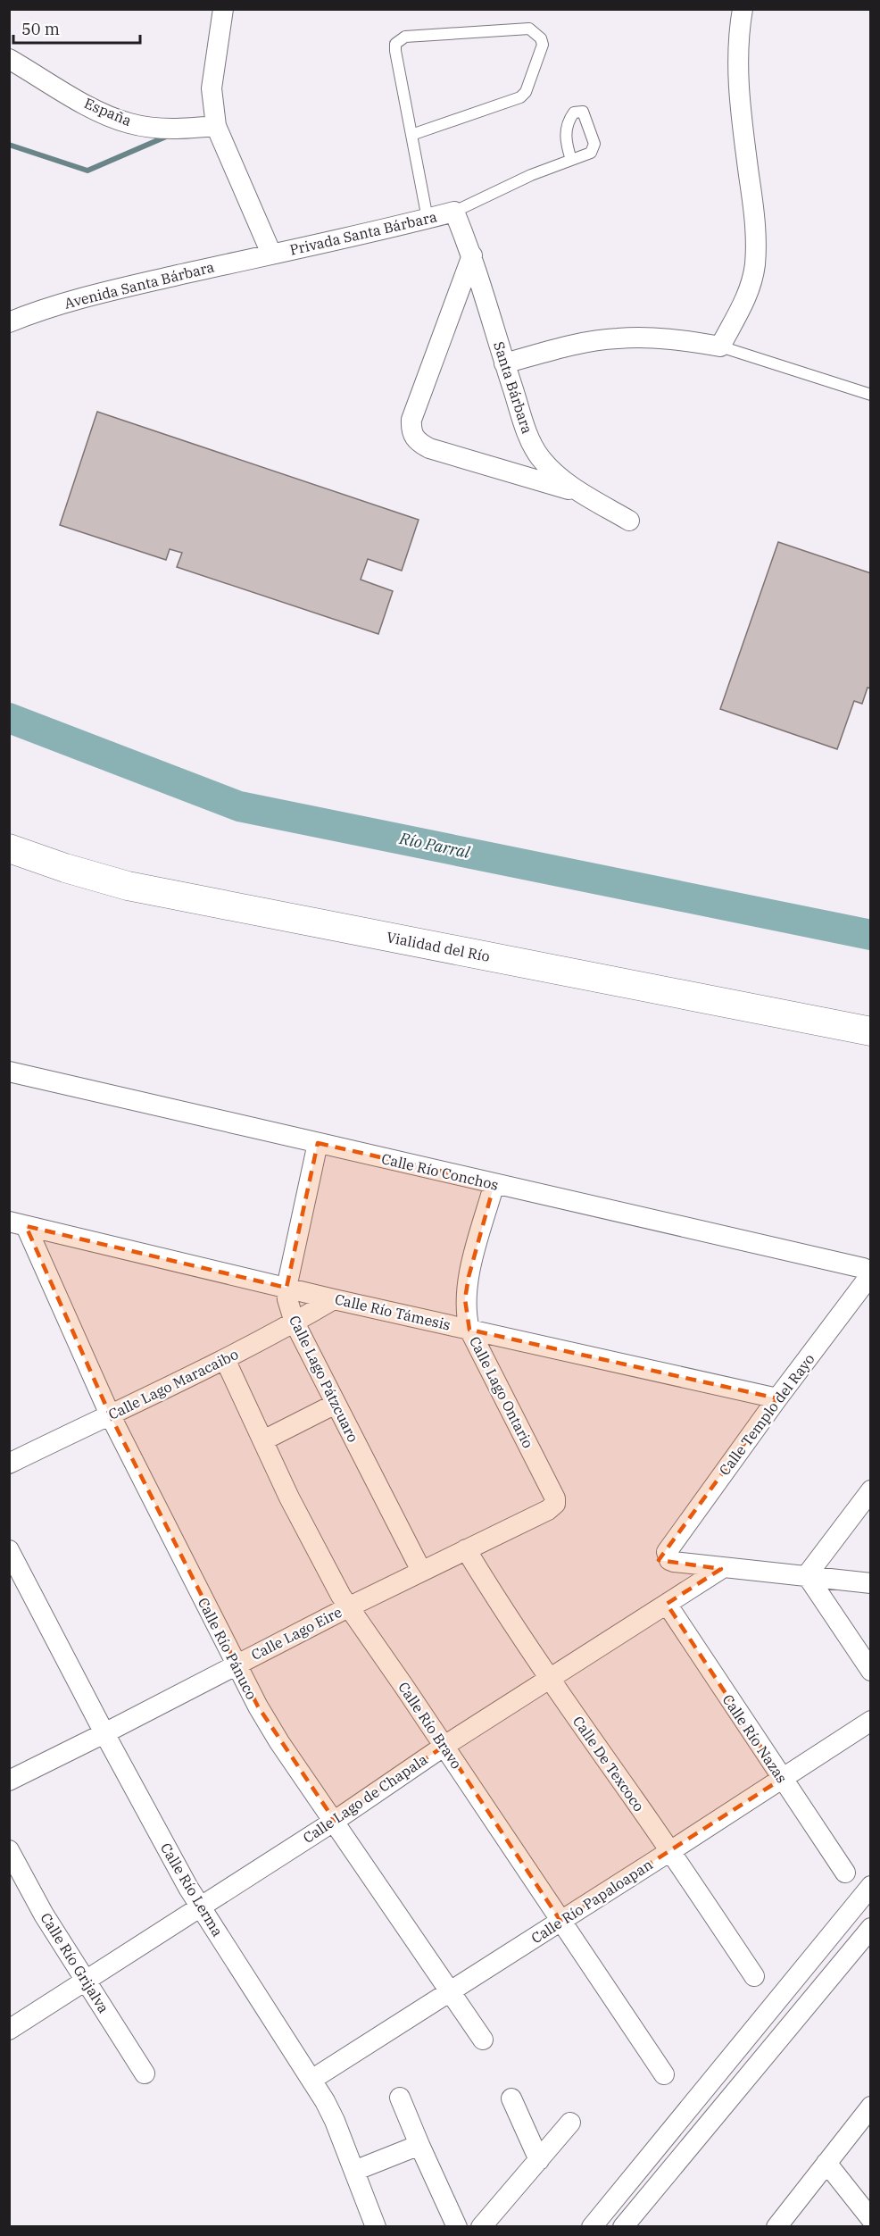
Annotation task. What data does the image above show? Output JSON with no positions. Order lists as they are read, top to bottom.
{
  "streets": {
    "main road": ["Vialidad del Río"],
    "street": [
      "España",
      "Privada Santa Bárbara",
      "Avenida Santa Bárbara",
      "Santa Bárbara",
      "Calle Río Conchos",
      "Calle Río Támesis",
      "Calle Lago Pátzcuaro",
      "Calle Lago Maracaibo",
      "Calle Lago Ontario",
      "Calle Templo del Rayo",
      "Calle Lago Eire",
      "Calle Río Pánuco",
      "Calle Río Bravo",
      "Calle Río Nazas",
      "Calle De Texcoco",
      "Calle Lago de Chapala",
      "Calle Río Lerma",
      "Calle Río Papaloapan",
      "Calle Río Grijalva"
    ]
  },
  "crossings": [
    ["Privada Santa Bárbara", "Avenida Santa Bárbara"],
    ["Privada Santa Bárbara", "Santa Bárbara"],
    ["Calle Río Conchos", "Calle Lago Pátzcuaro"],
    ["Calle Río Conchos", "Calle Lago Ontario"],
    ["Calle Río Conchos", "Calle Templo del Rayo"],
    ["Calle Río Támesis", "Calle Lago Pátzcuaro"],
    ["Calle Río Támesis", "Calle Lago Maracaibo"],
    ["Calle Río Támesis", "Calle Lago Ontario"],
    ["Calle Río Támesis", "Calle Templo del Rayo"],
    ["Calle Río Támesis", "Calle Río Pánuco"],
    ["Calle Lago Pátzcuaro", "Calle Lago Maracaibo"],
    ["Calle Lago Pátzcuaro", "Calle Lago Eire"],
    ["Calle Lago Maracaibo", "Calle Río Pánuco"],
    ["Calle Lago Maracaibo", "Calle Río Bravo"],
    ["Calle Lago Ontario", "Calle Lago Eire"],
    ["Calle Templo del Rayo", "Calle Lago de Chapala"],
    ["Calle Lago Eire", "Calle Río Pánuco"],
    ["Calle Lago Eire", "Calle Río Bravo"],
    ["Calle Lago Eire", "Calle De Texcoco"],
    ["Calle Lago Eire", "Calle Río Lerma"],
    ["Calle Río Pánuco", "Calle Lago de Chapala"],
    ["Calle Río Pánuco", "Calle Río Papaloapan"],
    ["Calle Río Bravo", "Calle Lago de Chapala"],
    ["Calle Río Bravo", "Calle Río Papaloapan"],
    ["Calle Río Nazas", "Calle Lago de Chapala"],
    ["Calle Río Nazas", "Calle Río Papaloapan"],
    ["Calle De Texcoco", "Calle Lago de Chapala"],
    ["Calle De Texcoco", "Calle Río Papaloapan"],
    ["Calle Lago de Chapala", "Calle Río Lerma"],
    ["Calle Lago de Chapala", "Calle Río Grijalva"],
    ["Calle Río Lerma", "Calle Río Papaloapan"]
  ],
  "water": ["Río Parral"],
  "scale_bar": "50 m"
}
